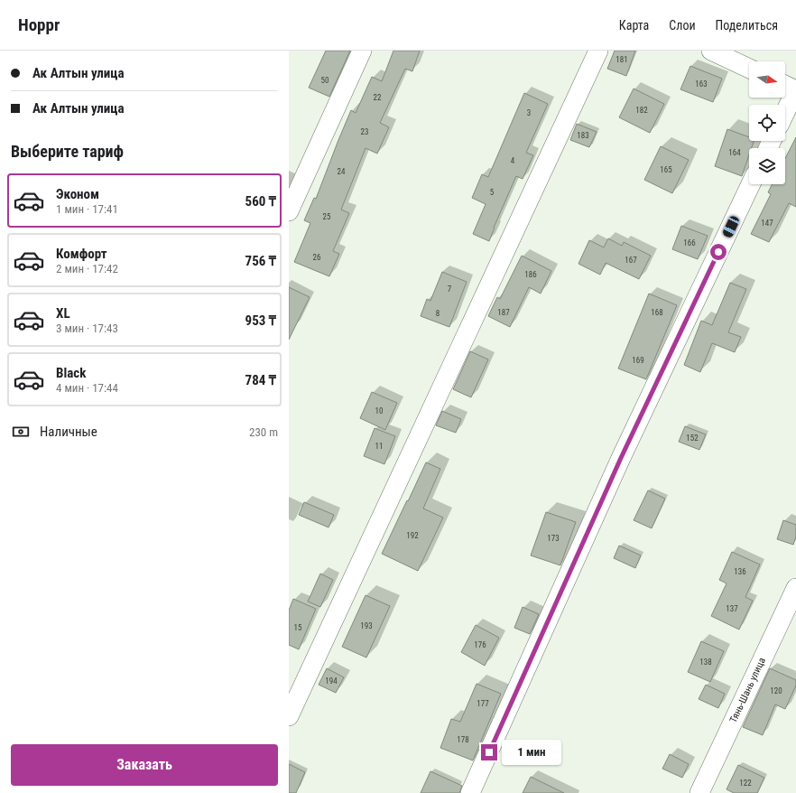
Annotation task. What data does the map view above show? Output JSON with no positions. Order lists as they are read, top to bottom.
{
  "streets": {
    "street": ["Тянь-Шань улица"]
  },
  "house_numbers": [
    "181",
    "50",
    "163",
    "22",
    "182",
    "3",
    "23",
    "183",
    "164",
    "4",
    "165",
    "24",
    "5",
    "25",
    "147",
    "166",
    "26",
    "167",
    "186",
    "7",
    "187",
    "168",
    "8",
    "169",
    "10",
    "152",
    "11",
    "192",
    "173",
    "136",
    "137",
    "193",
    "15",
    "176",
    "138",
    "194",
    "120",
    "177",
    "178",
    "122"
  ],
  "north": "right",
  "page": {
    "header": "Hoppr",
    "nav": ["Карта", "Слои", "Поделиться"],
    "banner": ["Ак Алтын улица", "Ак Алтын улица"],
    "heading": "Выберите тариф",
    "list": [
      {
        "name": "Эконом",
        "note": "1 мин · 17:41",
        "value": "560 ₸"
      },
      {
        "name": "Комфорт",
        "note": "2 мин · 17:42",
        "value": "756 ₸"
      },
      {
        "name": "XL",
        "note": "3 мин · 17:43",
        "value": "953 ₸"
      },
      {
        "name": "Black",
        "note": "4 мин · 17:44",
        "value": "784 ₸"
      }
    ],
    "pay": ["Наличные", "230 m"],
    "buttons": "Заказать",
    "bubble": "1 мин"
  }
}
